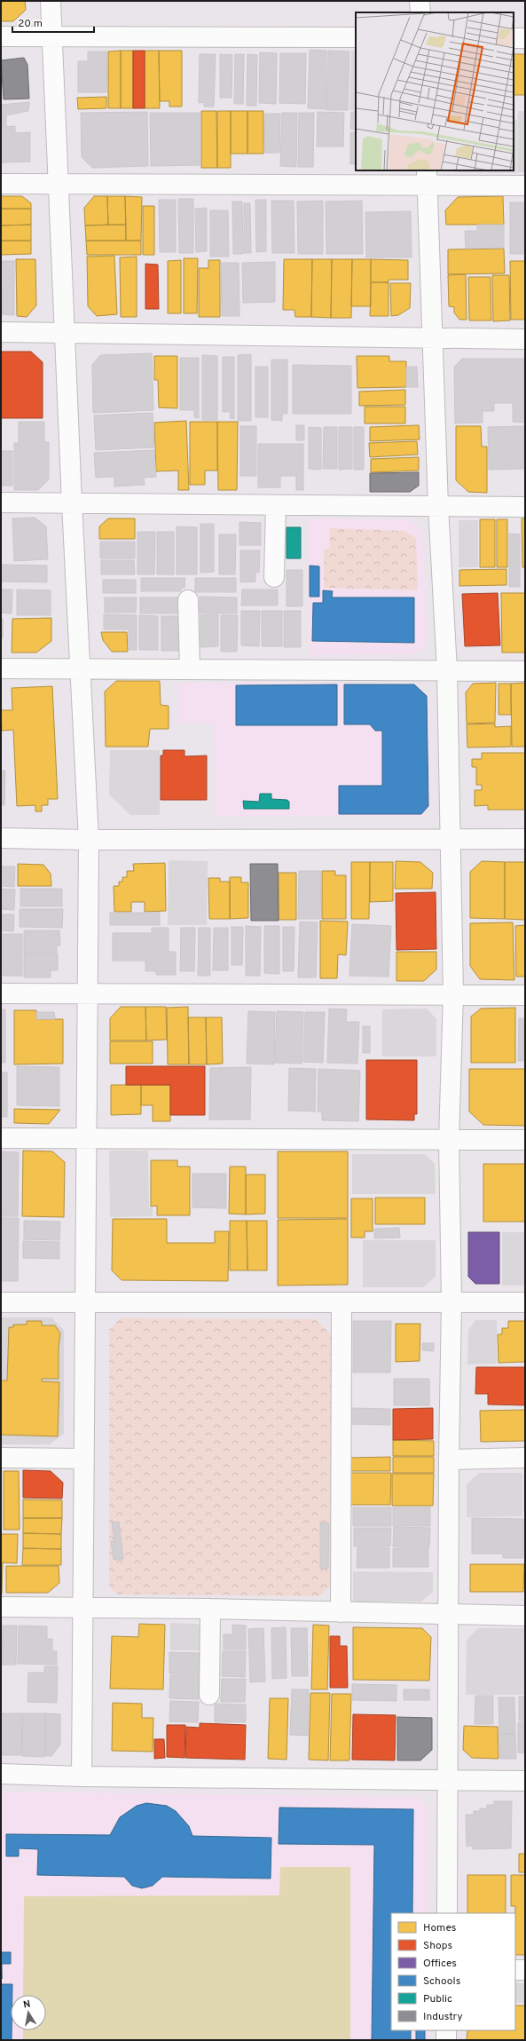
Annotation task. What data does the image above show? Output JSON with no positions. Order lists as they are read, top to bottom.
{
  "legend": [
    "Homes",
    "Shops",
    "Offices",
    "Schools",
    "Public",
    "Industry"
  ],
  "scale_bar": "20 m",
  "north": "top"
}
